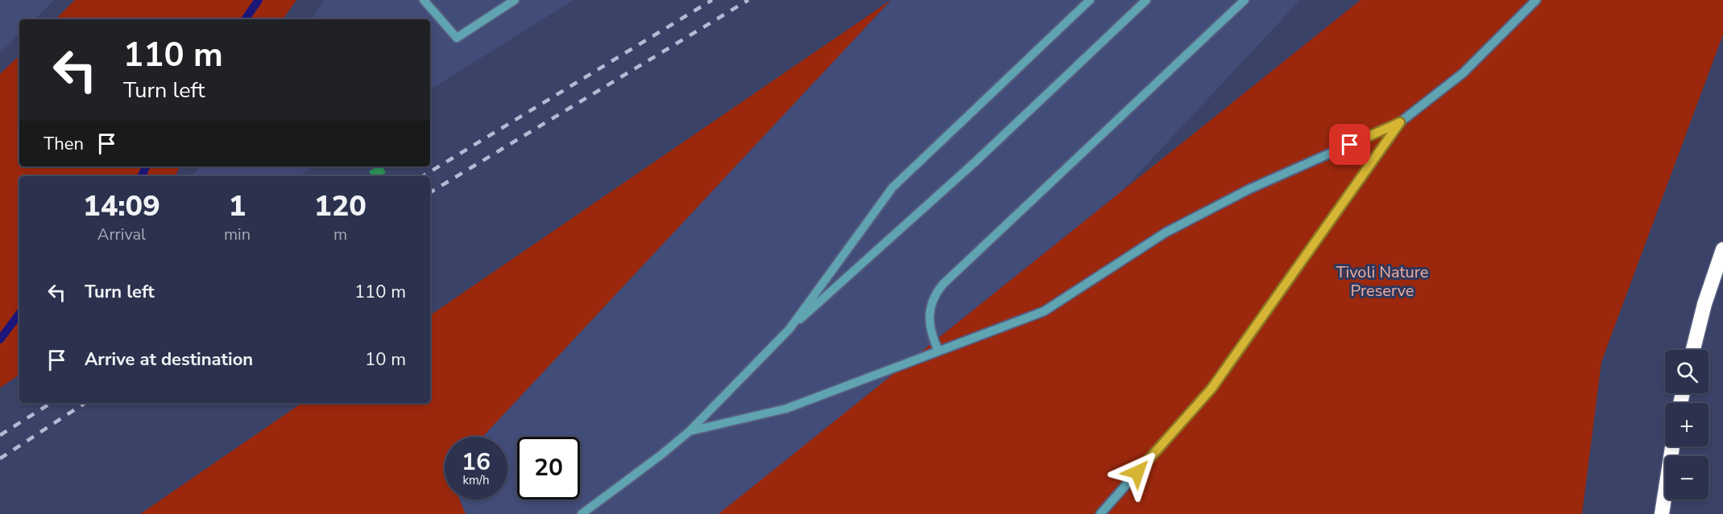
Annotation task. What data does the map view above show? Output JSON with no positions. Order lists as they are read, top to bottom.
{
  "parks": ["Tivoli Nature Preserve"],
  "page": {
    "turn": ["110 m", "Turn left"],
    "then": "Then",
    "eta": [
      "14:09",
      "Arrival",
      "1",
      "min",
      "120",
      "m"
    ],
    "list": [
      {
        "name": "Turn left",
        "value": "110 m"
      },
      {
        "name": "Arrive at destination",
        "value": "10 m"
      }
    ],
    "map_buttons": ["+", "−"],
    "speed": "16 km/h",
    "limit": "20"
  }
}
